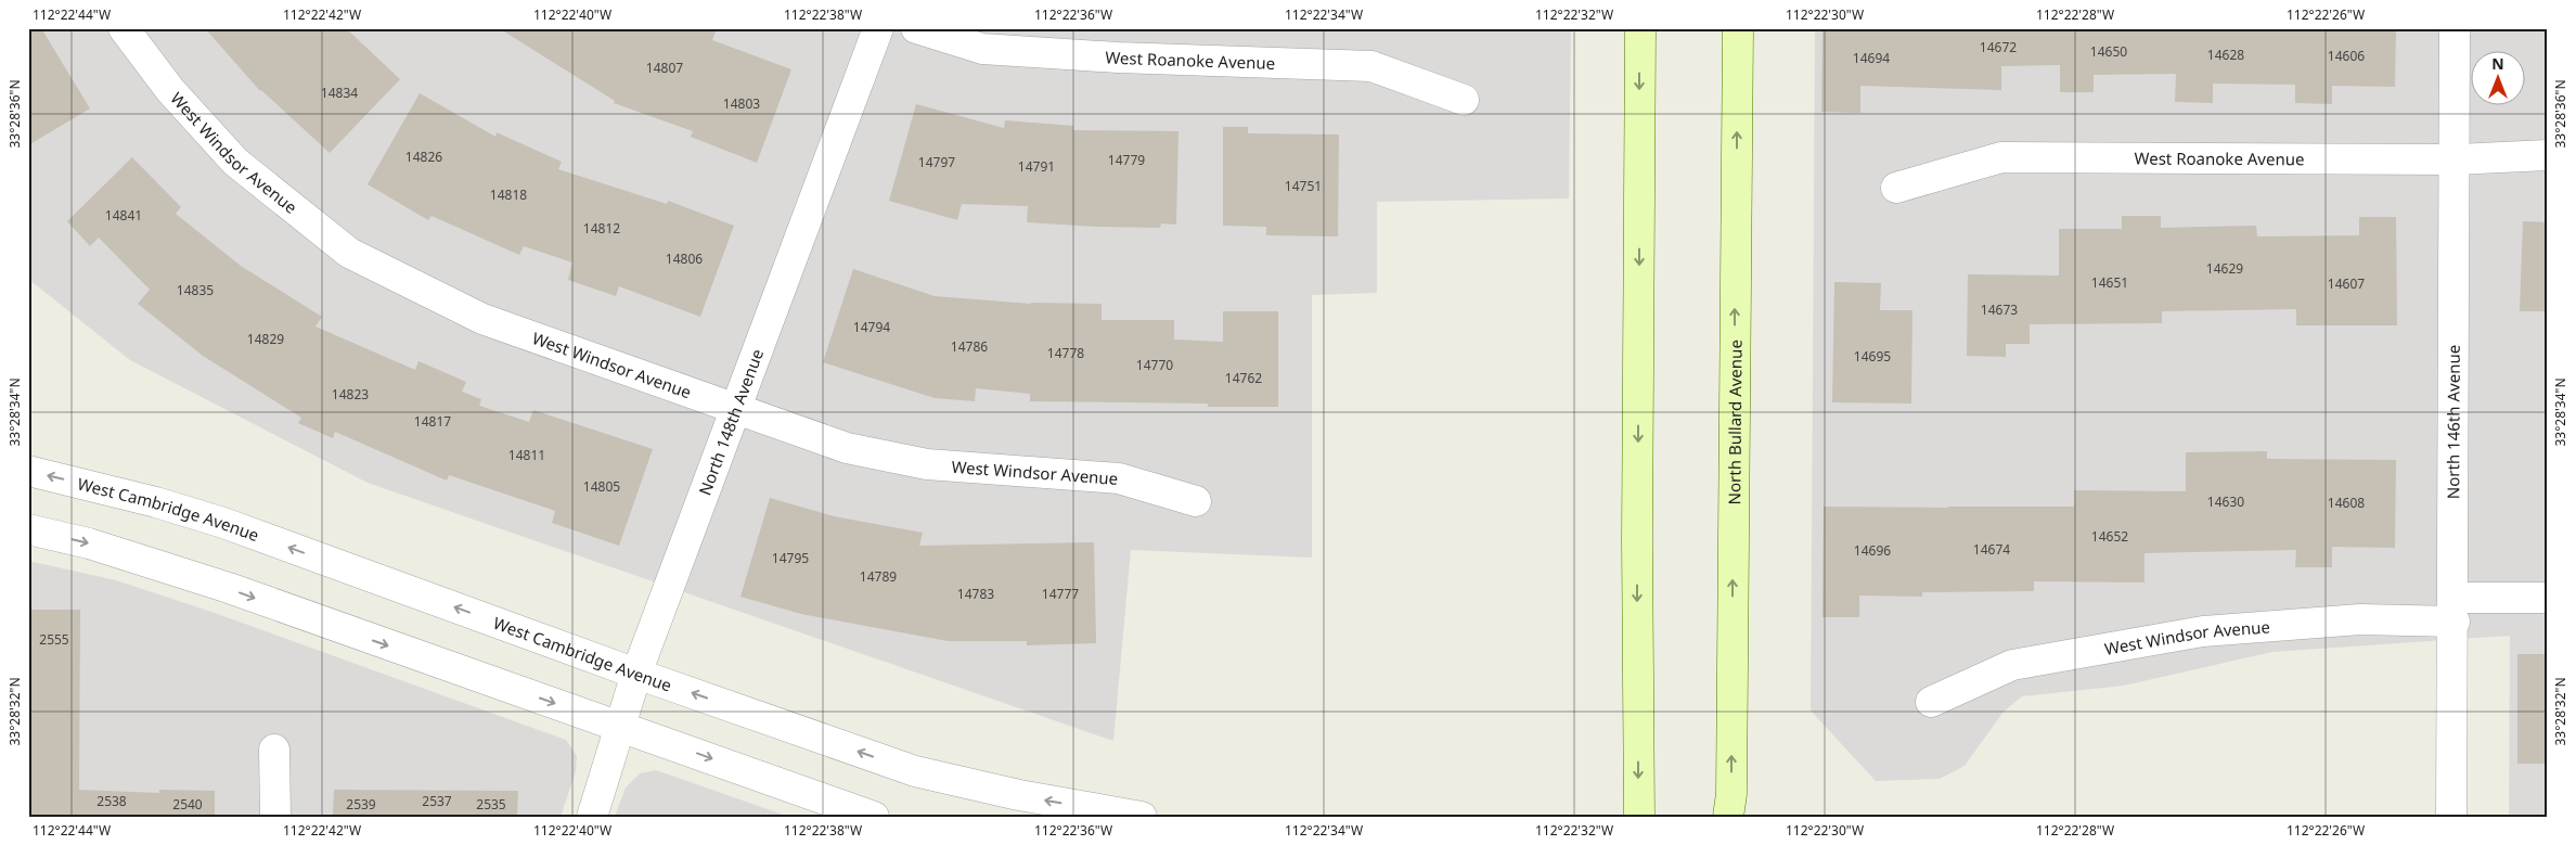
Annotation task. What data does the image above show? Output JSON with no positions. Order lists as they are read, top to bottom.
{
  "streets": {
    "main road": ["North Bullard Avenue"],
    "street": [
      "West Roanoke Avenue",
      "West Windsor Avenue",
      "North 148th Avenue",
      "North 146th Avenue",
      "West Cambridge Avenue"
    ]
  },
  "crossings": [
    ["West Roanoke Avenue", "North 146th Avenue"],
    ["West Windsor Avenue", "North 148th Avenue"],
    ["West Windsor Avenue", "North 146th Avenue"],
    ["North 148th Avenue", "West Cambridge Avenue"]
  ],
  "house_numbers": [
    "14672",
    "14650",
    "14628",
    "14606",
    "14694",
    "14807",
    "14834",
    "14803",
    "14826",
    "14779",
    "14797",
    "14791",
    "14751",
    "14818",
    "14841",
    "14812",
    "14806",
    "14629",
    "14651",
    "14607",
    "14835",
    "14673",
    "14794",
    "14829",
    "14786",
    "14778",
    "14695",
    "14770",
    "14762",
    "14823",
    "14817",
    "14811",
    "14805",
    "14630",
    "14608",
    "14652",
    "14674",
    "14696",
    "14795",
    "14789",
    "14783",
    "14777",
    "2555",
    "2538",
    "2537",
    "2540",
    "2539",
    "2535"
  ],
  "north": "top",
  "coordinates": [
    "112°22'44\"W",
    "112°22'42\"W",
    "112°22'40\"W",
    "112°22'38\"W",
    "112°22'36\"W",
    "112°22'34\"W",
    "112°22'32\"W",
    "112°22'30\"W",
    "112°22'28\"W",
    "112°22'26\"W",
    "33°28'36\"N",
    "33°28'34\"N",
    "33°28'32\"N"
  ]
}
